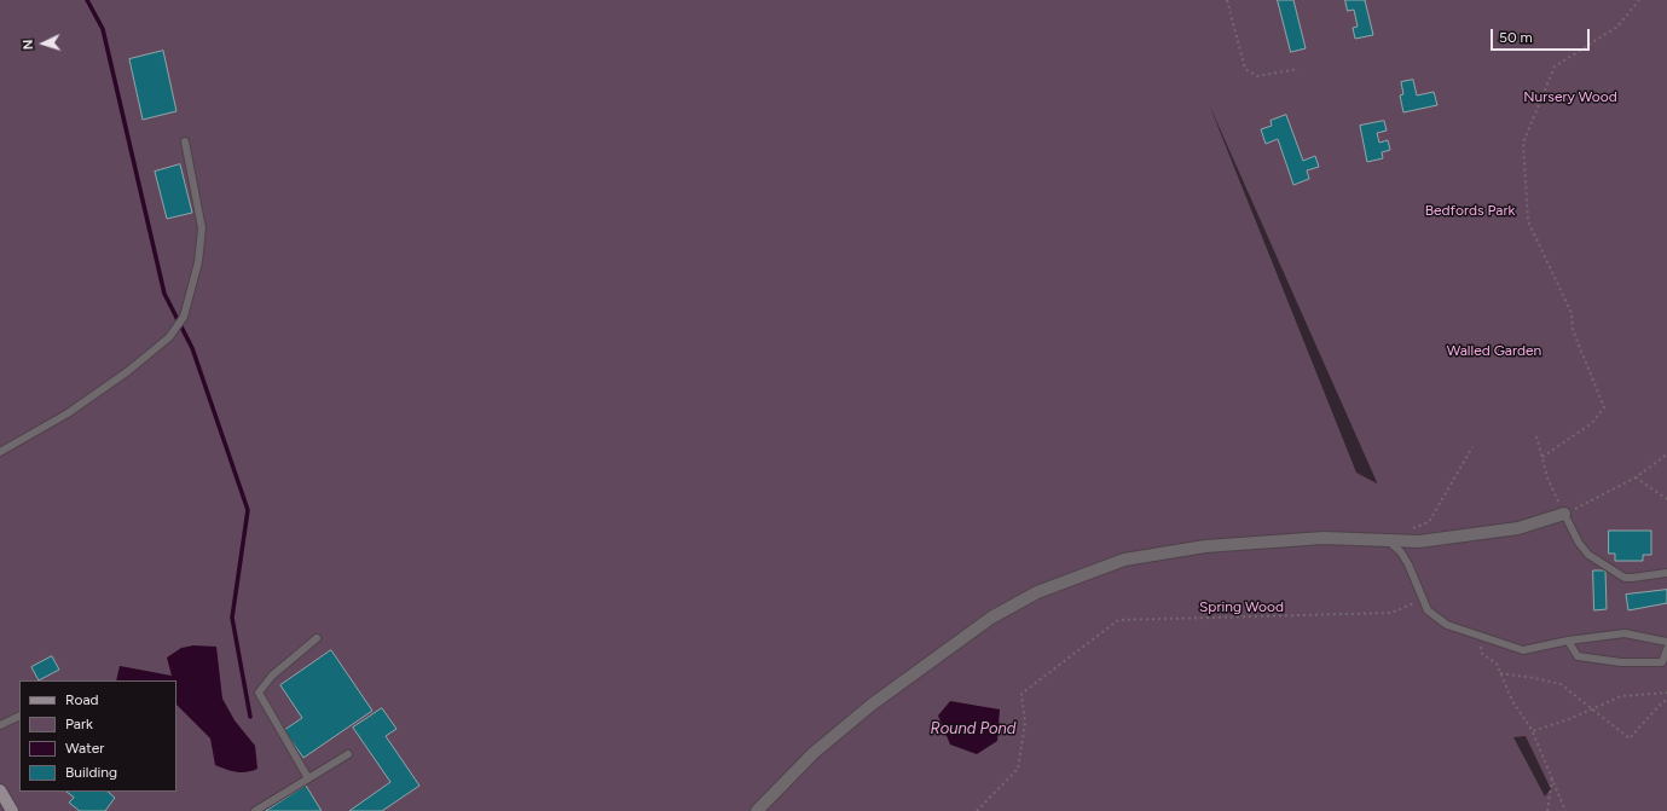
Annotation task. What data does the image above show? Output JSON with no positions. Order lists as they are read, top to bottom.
{
  "water": ["Round Pond"],
  "parks": [
    "Nursery Wood",
    "Bedfords Park",
    "Walled Garden",
    "Spring Wood"
  ],
  "legend": [
    "Road",
    "Park",
    "Water",
    "Building"
  ],
  "scale_bar": "50 m",
  "north": "left"
}
